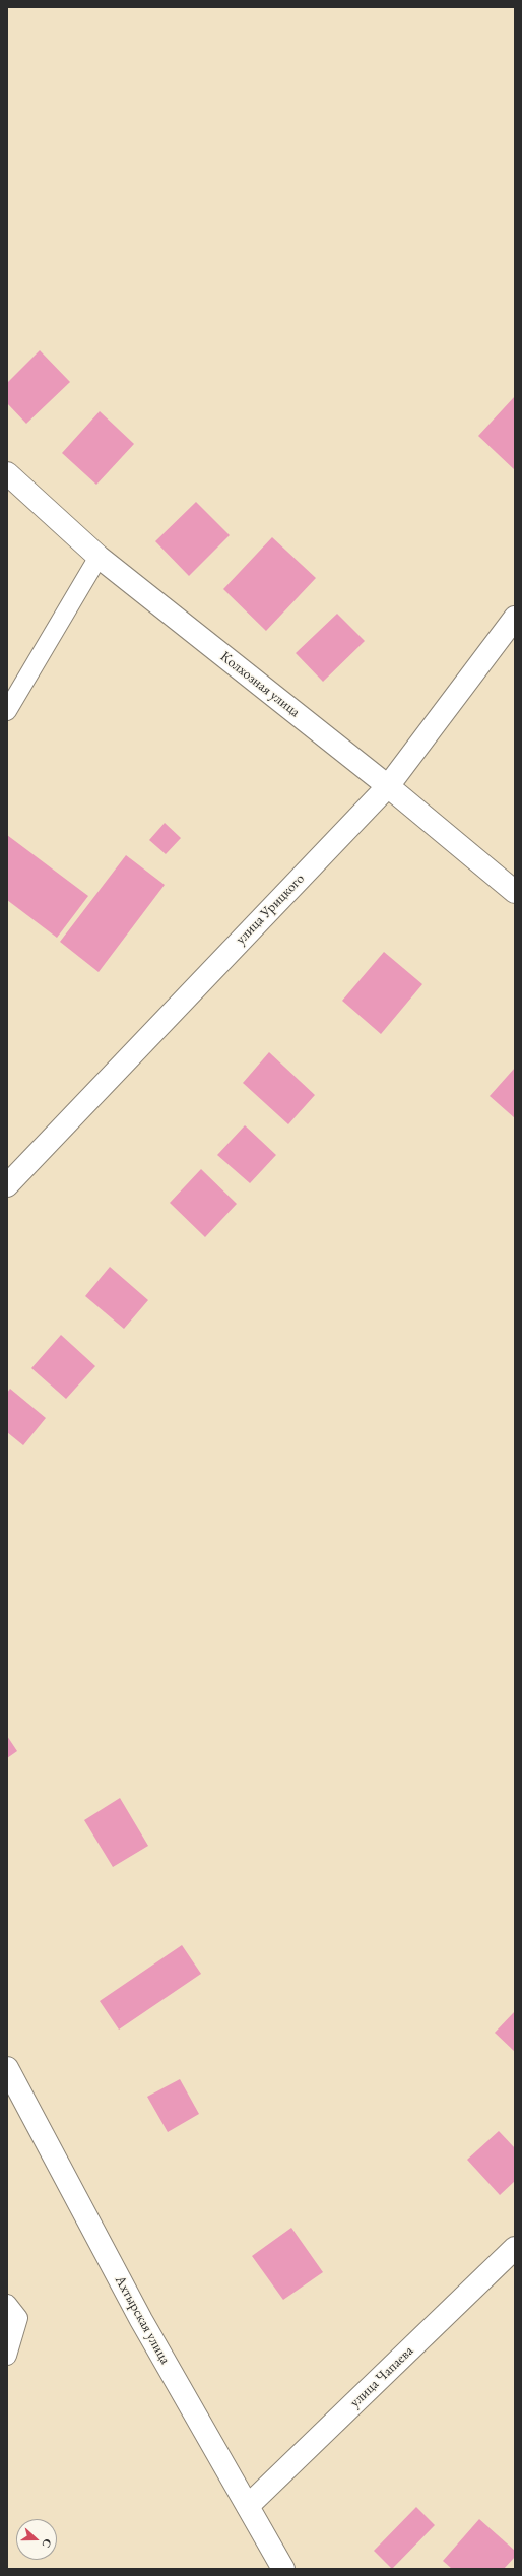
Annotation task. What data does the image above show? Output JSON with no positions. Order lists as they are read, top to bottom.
{
  "streets": {
    "main road": [
      "Колхозная улица",
      "улица Урицкого",
      "Ахтырская улица",
      "улица Чапаева"
    ]
  },
  "crossings": [
    ["Колхозная улица", "улица Урицкого"],
    ["Ахтырская улица", "улица Чапаева"]
  ],
  "north": "right"
}
